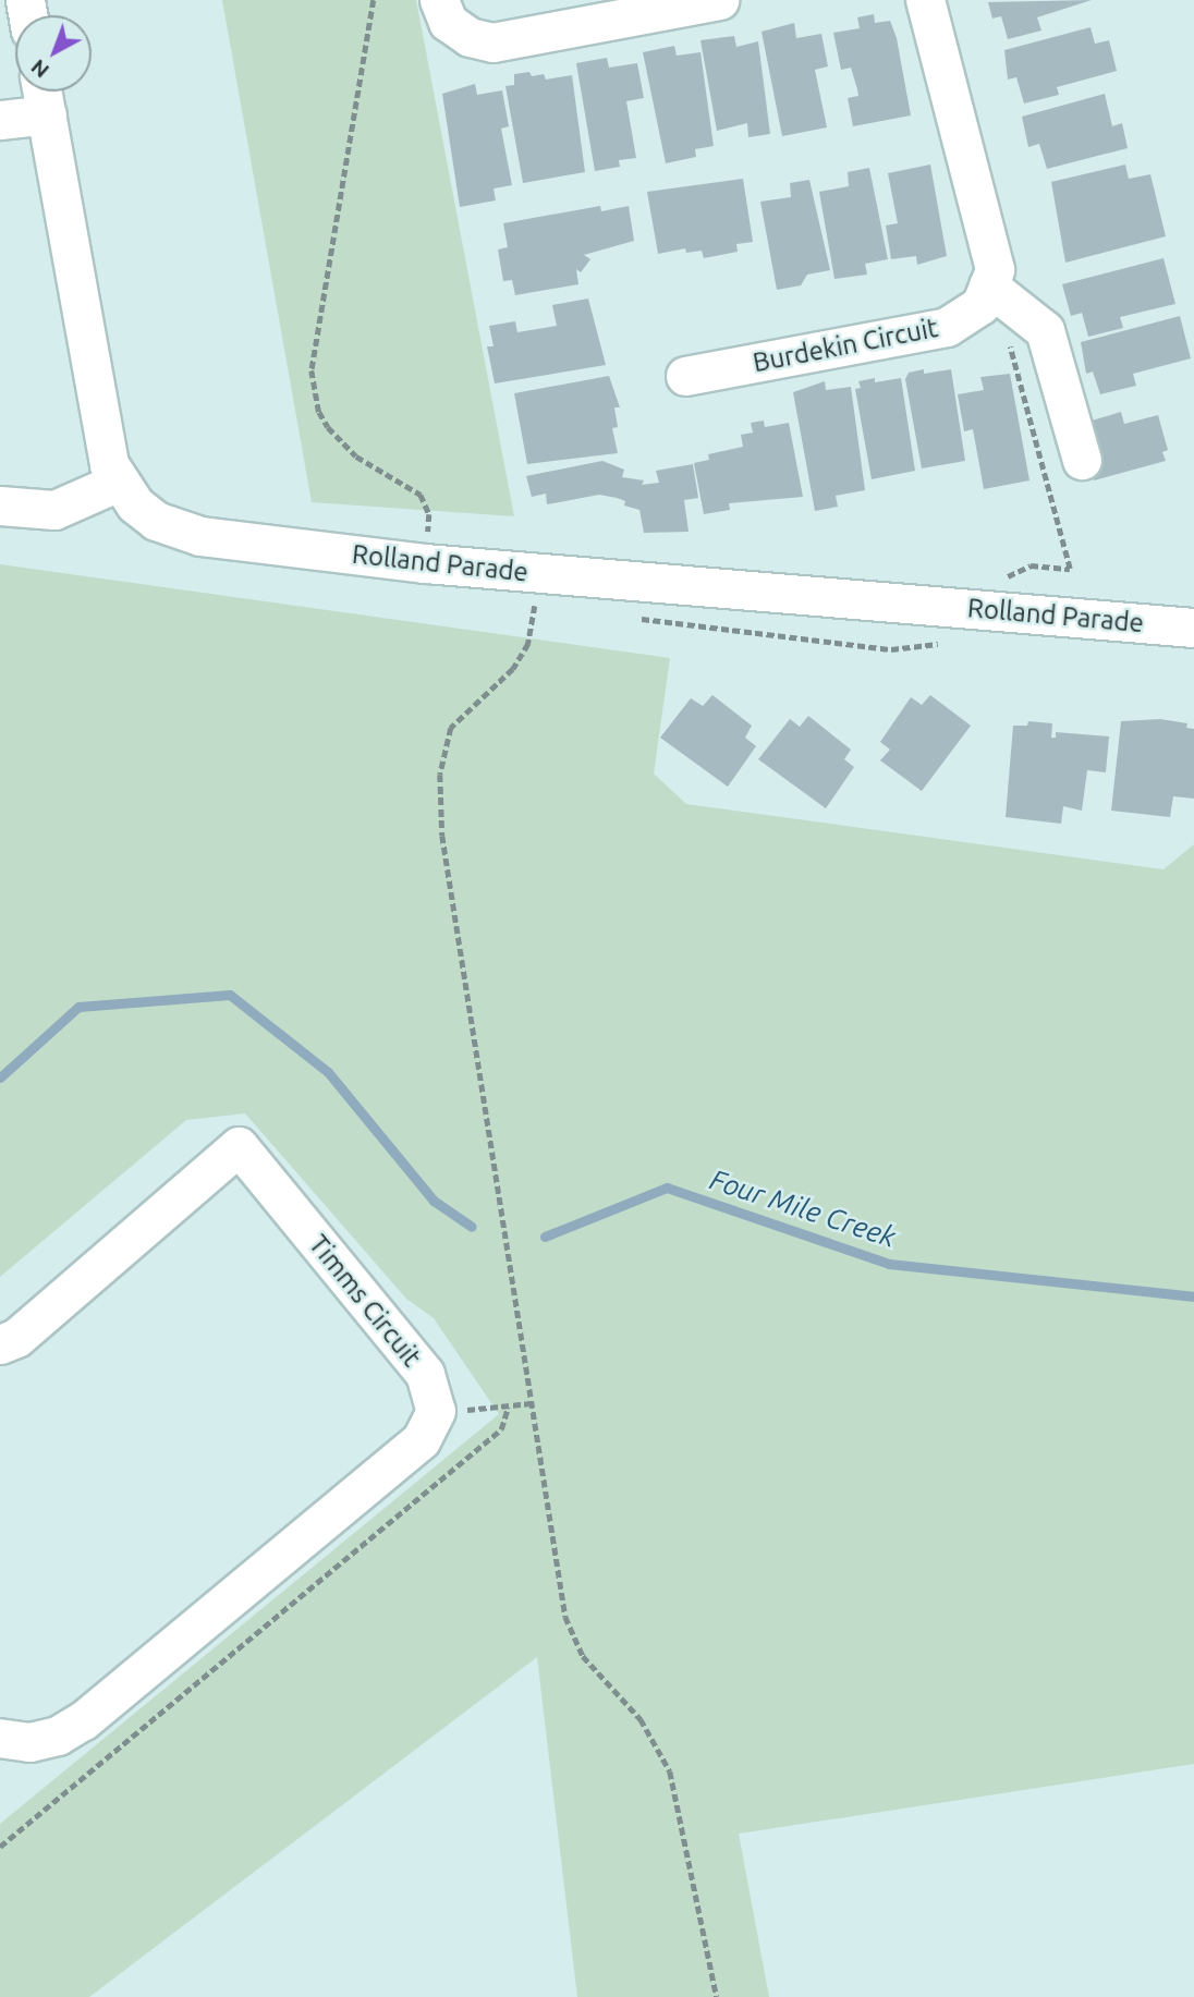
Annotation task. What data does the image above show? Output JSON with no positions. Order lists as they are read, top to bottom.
{
  "streets": {
    "street": ["Burdekin Circuit", "Rolland Parade", "Timms Circuit"]
  },
  "water": ["Four Mile Creek"],
  "north": "bottom left"
}
